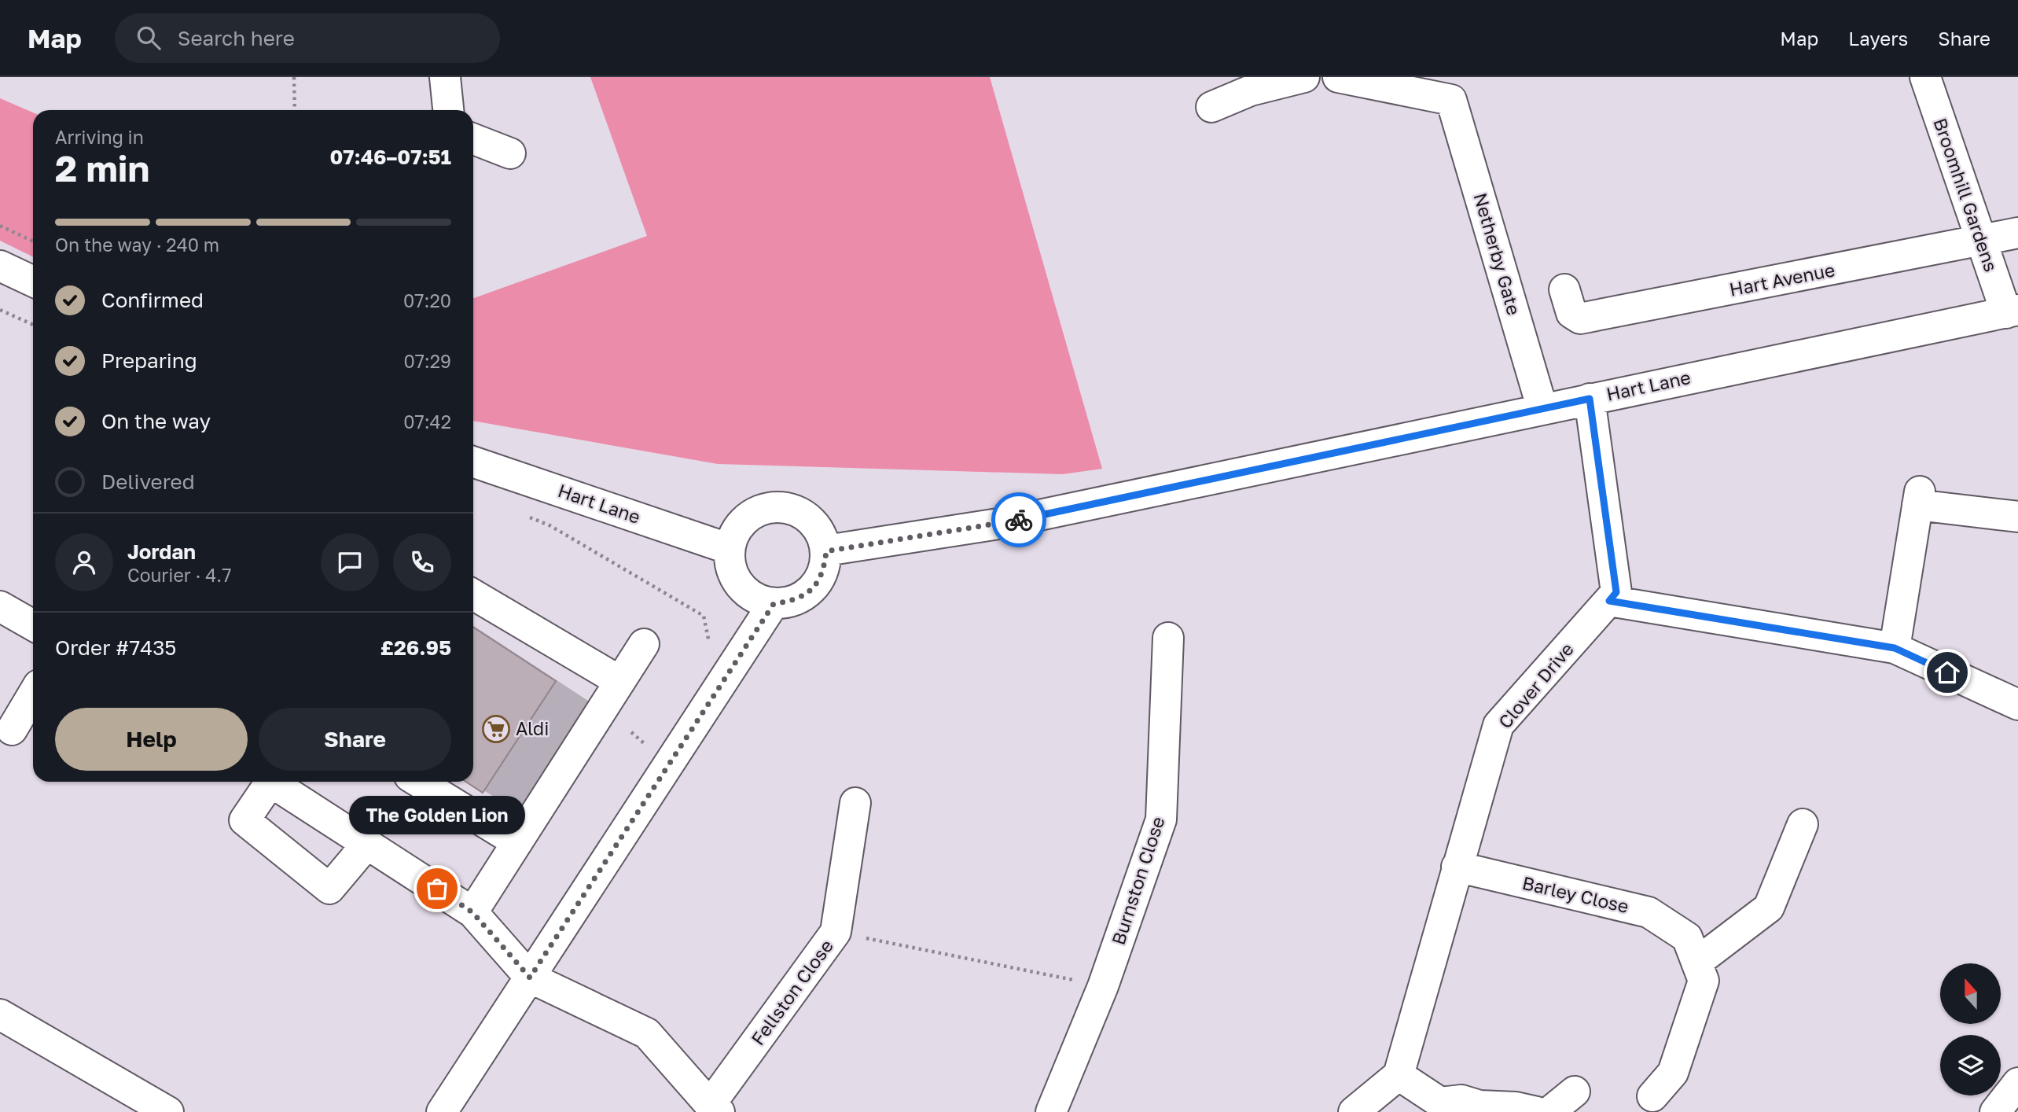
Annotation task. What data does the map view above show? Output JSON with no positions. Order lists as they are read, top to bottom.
{
  "streets": {
    "street": [
      "Broomhill Gardens",
      "Netherby Gate",
      "Hart Avenue",
      "Hart Lane",
      "Clover Drive",
      "Burnston Close",
      "Barley Close",
      "Fellston Close"
    ]
  },
  "crossings": [
    ["Broomhill Gardens", "Hart Avenue"],
    ["Broomhill Gardens", "Hart Lane"],
    ["Netherby Gate", "Hart Lane"],
    ["Clover Drive", "Barley Close"]
  ],
  "places": {
    "supermarket": ["Aldi"],
    "other": ["The Golden Lion"]
  },
  "north": "top",
  "page": {
    "header": "Map",
    "search": "Search here",
    "nav": ["Map", "Layers", "Share"],
    "heading": ["2 min", "Arriving in", "07:46–07:51"],
    "panel": [
      "Jordan",
      "Courier · 4.7",
      "Order #7435",
      "£26.95"
    ],
    "bar": "On the way · 240 m",
    "list": [
      ["Confirmed", "07:20"],
      ["Preparing", "07:29"],
      ["On the way", "07:42"],
      "Delivered"
    ],
    "buttons": ["Help", "Share"],
    "bubble": "The Golden Lion"
  }
}
